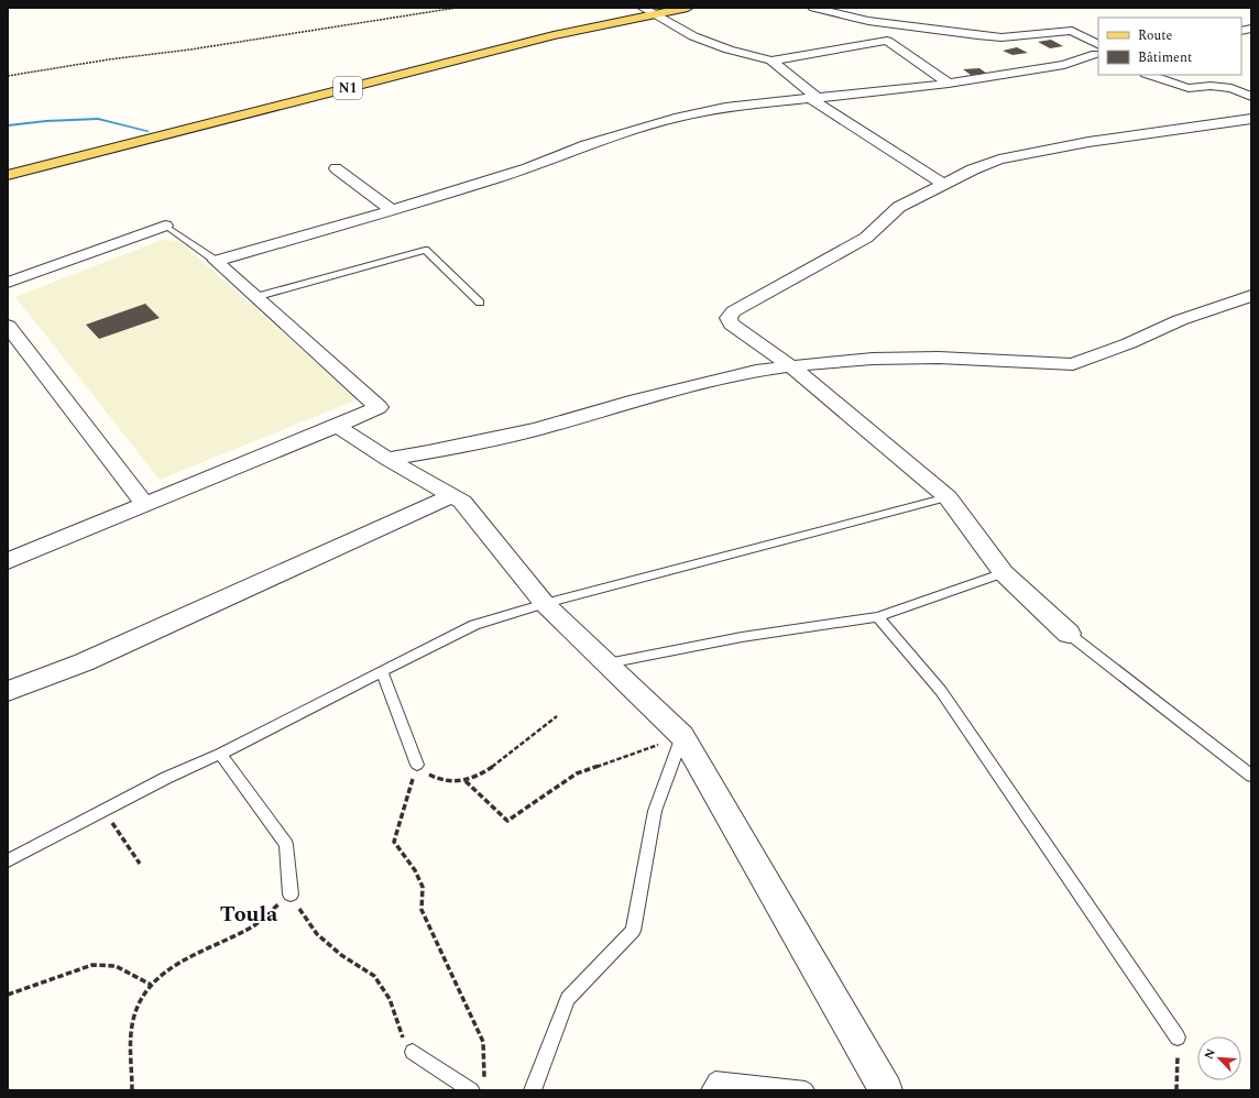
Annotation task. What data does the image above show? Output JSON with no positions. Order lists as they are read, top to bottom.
{
  "streets": {
    "main road": ["N1"]
  },
  "districts": ["Toula"],
  "legend": ["Route", "Bâtiment"],
  "north": "top left"
}
